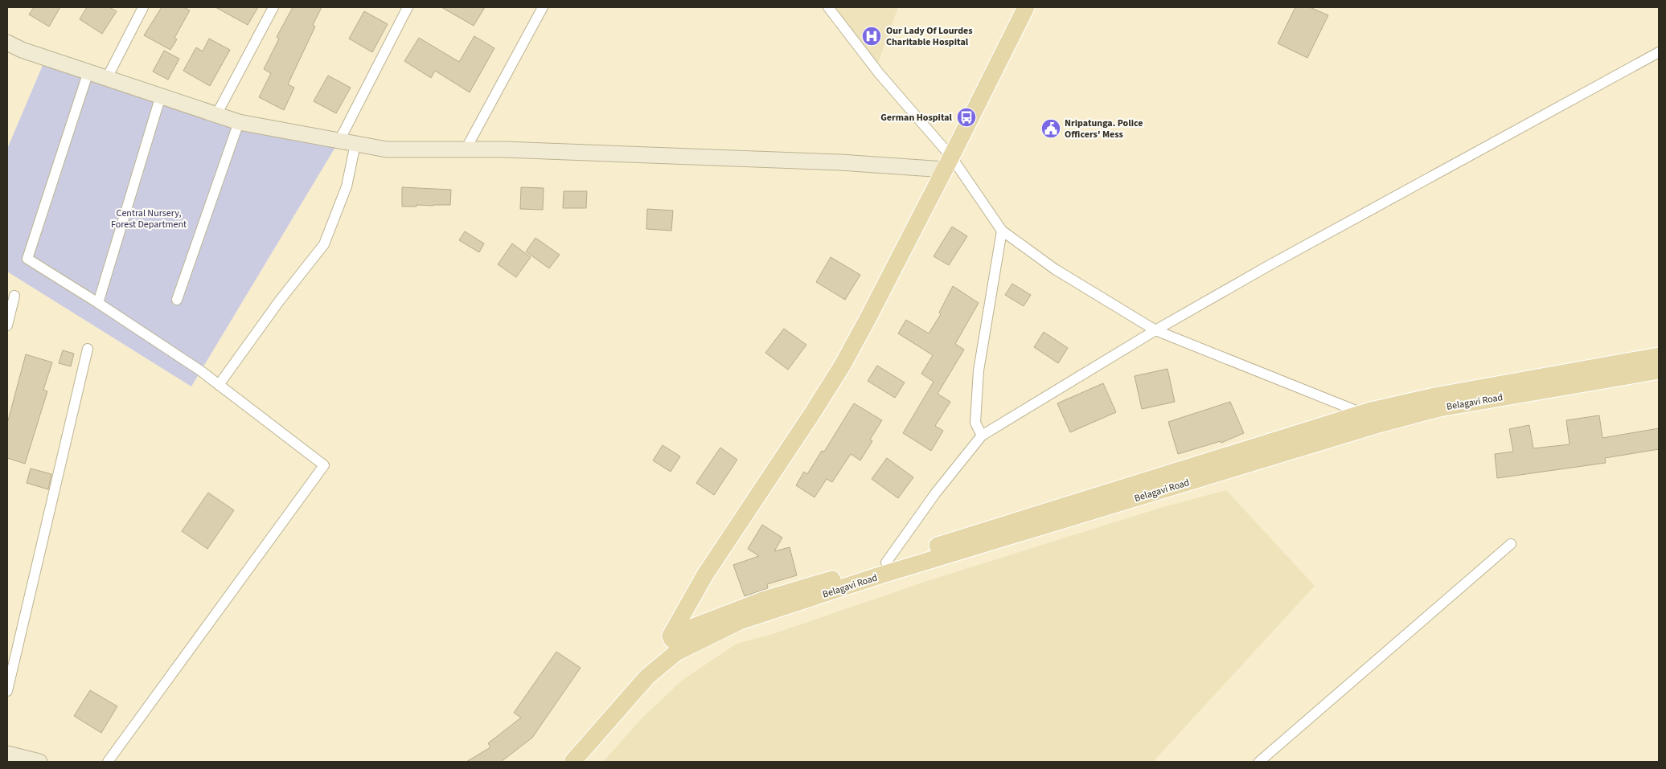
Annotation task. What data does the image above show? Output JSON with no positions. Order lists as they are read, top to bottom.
{
  "streets": {
    "main road": ["Belagavi Road"]
  },
  "parks": ["Central Nursery, Forest Department"],
  "places": {
    "hospital": ["Our Lady Of Lourdes Charitable Hospital"],
    "bus stop": ["German Hospital"],
    "public building": ["Nripatunga. Police Officers' Mess"]
  }
}
